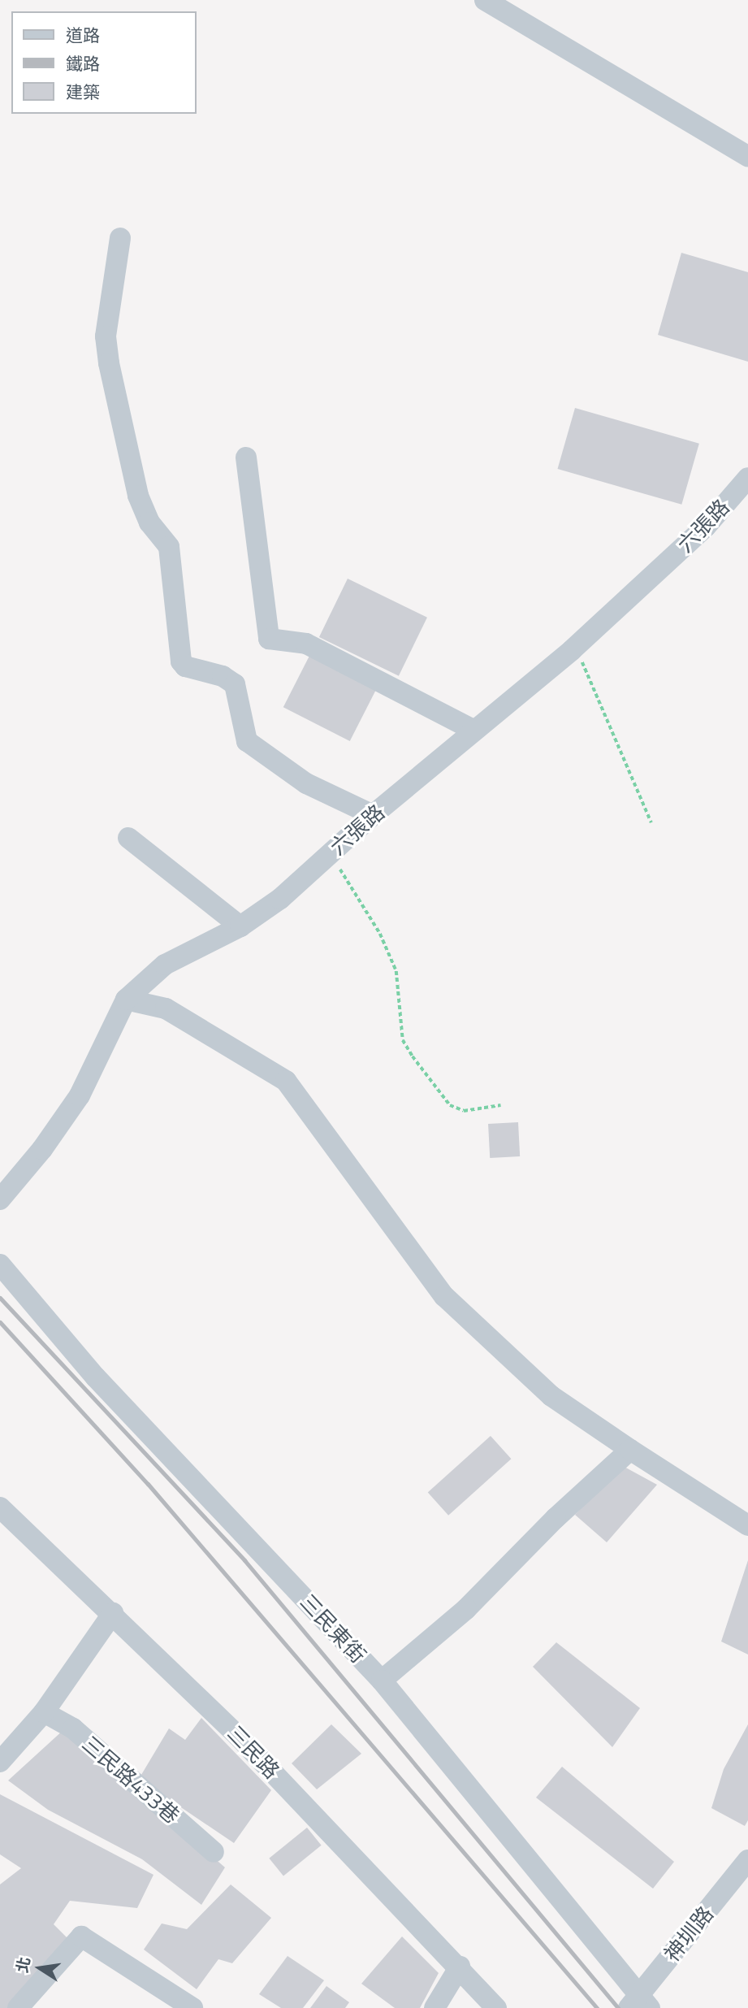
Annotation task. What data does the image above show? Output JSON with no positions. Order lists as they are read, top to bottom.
{
  "streets": {
    "street": [
      "六張路",
      "三民東街",
      "三民路",
      "三民路433巷",
      "神圳路"
    ]
  },
  "crossings": [
    ["三民東街", "神圳路"]
  ],
  "legend": ["道路", "鐵路", "建築"],
  "north": "left"
}
